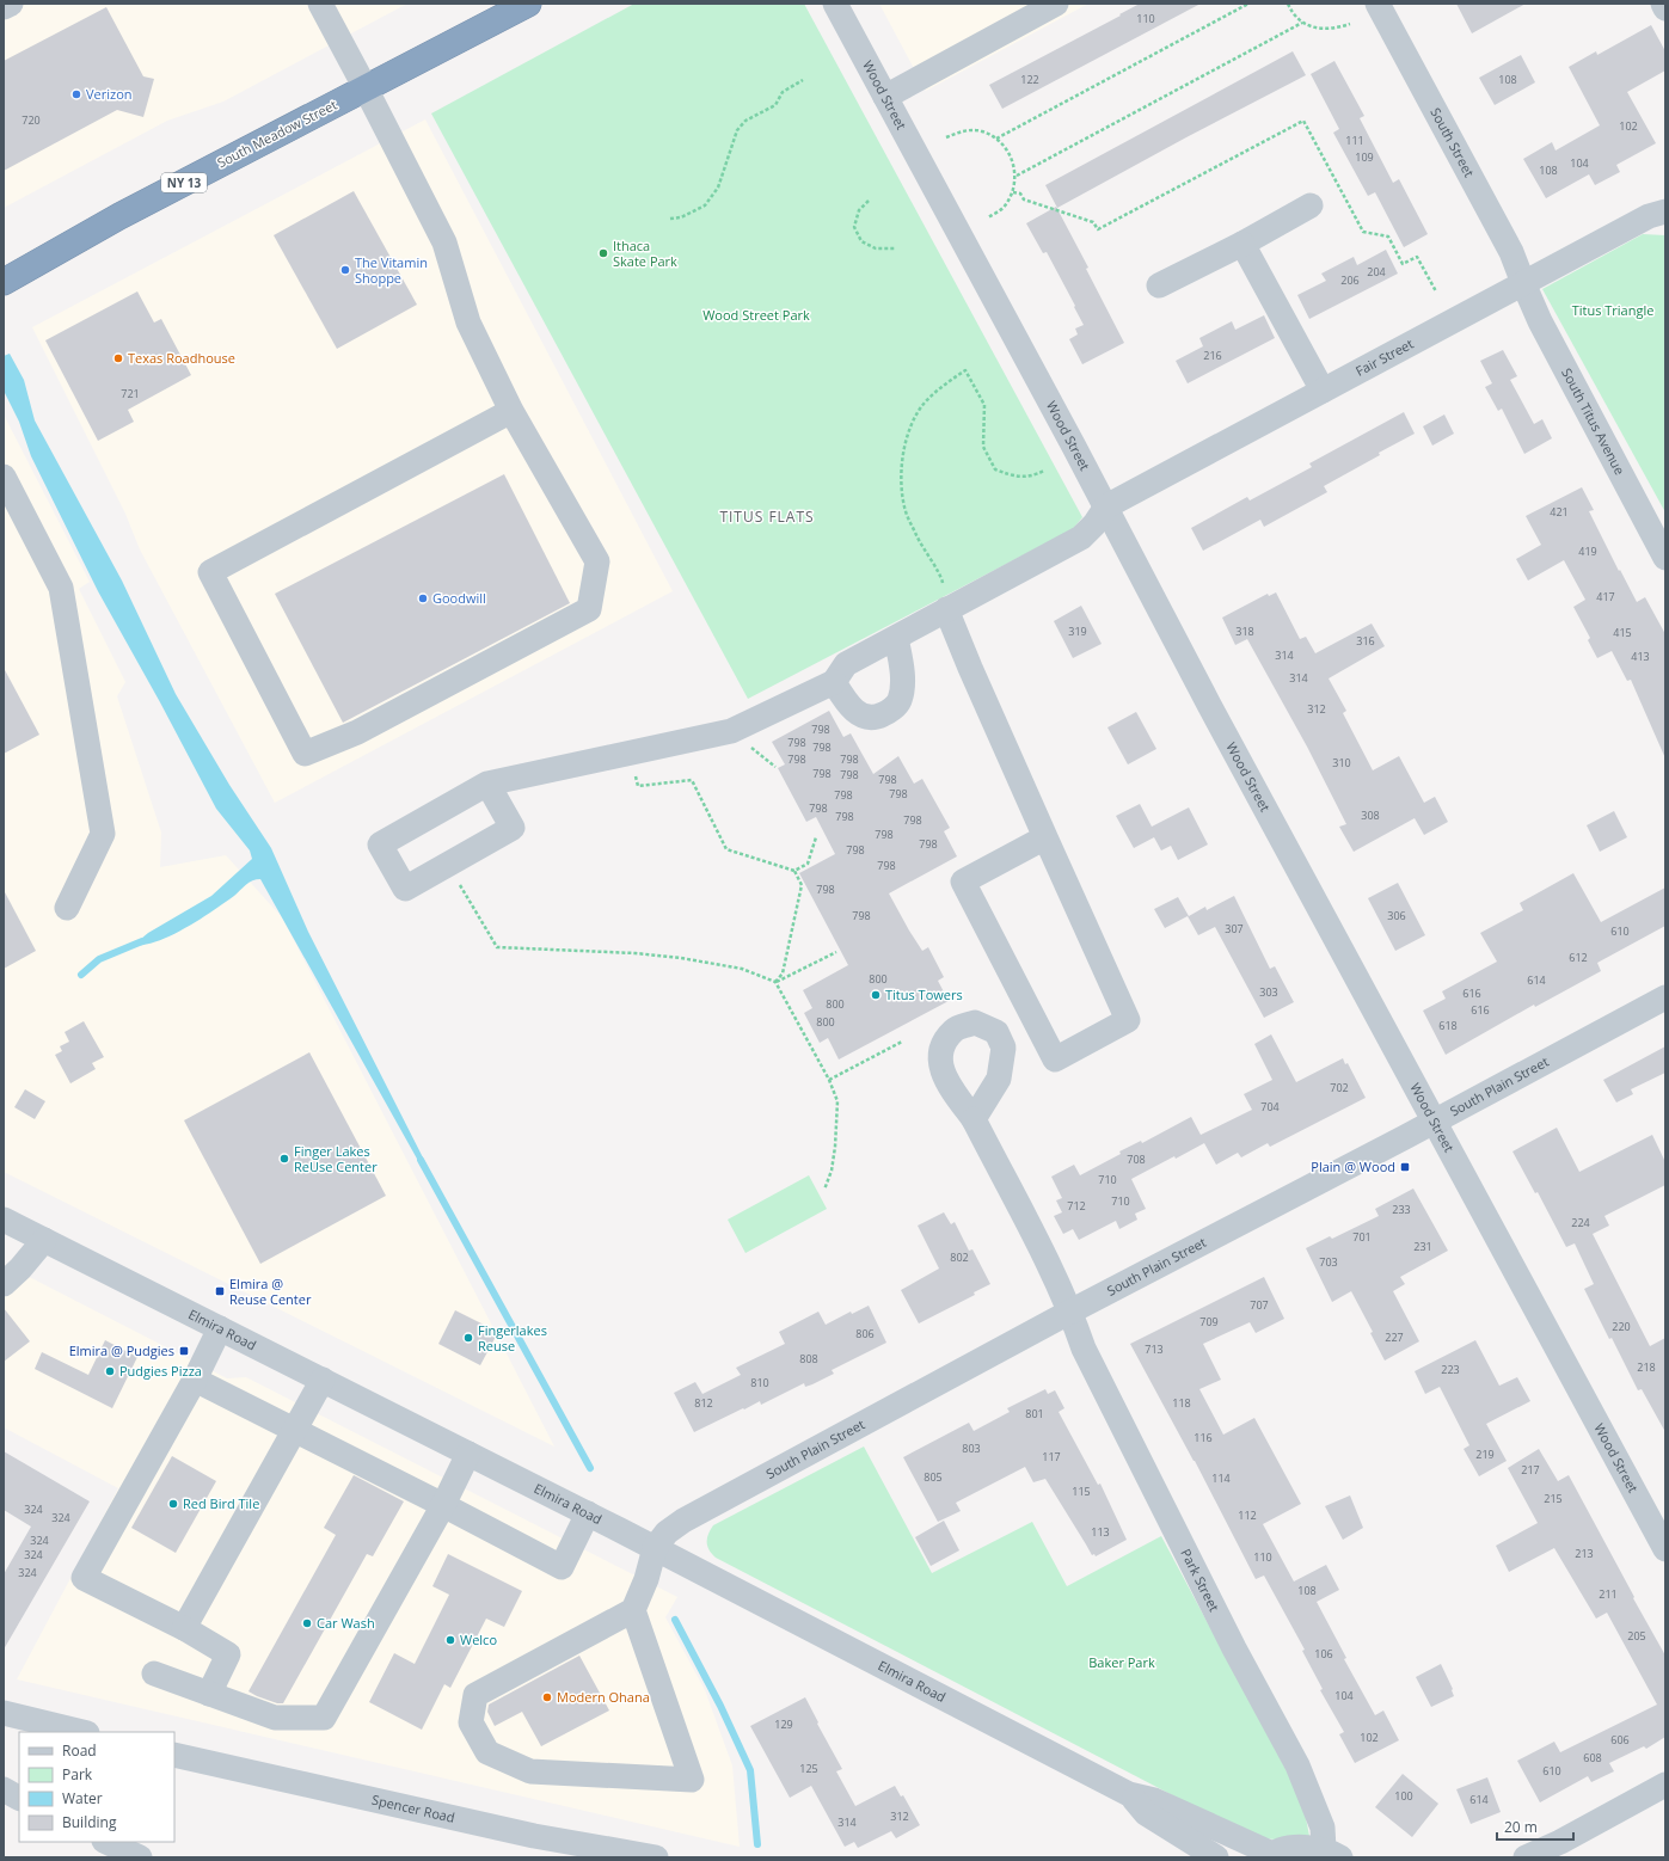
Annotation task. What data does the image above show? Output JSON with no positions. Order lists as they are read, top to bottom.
{
  "streets": {
    "highway": ["South Meadow Street", "NY 13"],
    "street": [
      "Wood Street",
      "South Street",
      "Fair Street",
      "South Titus Avenue",
      "South Plain Street",
      "Elmira Road",
      "Park Street",
      "Spencer Road"
    ]
  },
  "crossings": [
    ["Wood Street", "Fair Street"],
    ["Wood Street", "South Plain Street"],
    ["South Street", "Fair Street"],
    ["South Street", "South Titus Avenue"],
    ["Fair Street", "South Titus Avenue"],
    ["South Plain Street", "Elmira Road"],
    ["South Plain Street", "Park Street"]
  ],
  "districts": ["TITUS FLATS"],
  "parks": ["Titus Triangle", "Wood Street Park", "Baker Park"],
  "places": {
    "other": [
      "Verizon",
      "Ithaca Skate Park",
      "The Vitamin Shoppe",
      "Texas Roadhouse",
      "Goodwill",
      "Titus Towers",
      "Finger Lakes ReUse Center",
      "Fingerlakes Reuse",
      "Pudgies Pizza",
      "Red Bird Tile",
      "Car Wash",
      "Welco",
      "Modern Ohana"
    ],
    "transit": ["Plain @ Wood", "Elmira @ Reuse Center", "Elmira @ Pudgies"]
  },
  "house_numbers": [
    "110",
    "122",
    "108",
    "720",
    "102",
    "111",
    "109",
    "104",
    "108",
    "204",
    "206",
    "216",
    "721",
    "421",
    "419",
    "417",
    "319",
    "318",
    "415",
    "316",
    "314",
    "413",
    "314",
    "312",
    "798",
    "798",
    "798",
    "798",
    "798",
    "310",
    "798",
    "798",
    "798",
    "798",
    "798",
    "798",
    "308",
    "798",
    "798",
    "798",
    "798",
    "798",
    "798",
    "798",
    "798",
    "306",
    "307",
    "610",
    "612",
    "800",
    "614",
    "303",
    "616",
    "800",
    "616",
    "800",
    "618",
    "702",
    "704",
    "708",
    "710",
    "710",
    "712",
    "233",
    "224",
    "701",
    "231",
    "802",
    "703",
    "707",
    "709",
    "220",
    "806",
    "227",
    "713",
    "808",
    "218",
    "223",
    "810",
    "812",
    "118",
    "801",
    "116",
    "803",
    "219",
    "117",
    "217",
    "805",
    "114",
    "115",
    "215",
    "324",
    "112",
    "324",
    "113",
    "324",
    "213",
    "324",
    "110",
    "324",
    "108",
    "211",
    "205",
    "106",
    "104",
    "129",
    "102",
    "606",
    "608",
    "125",
    "610",
    "100",
    "614",
    "312",
    "314"
  ],
  "legend": [
    "Road",
    "Park",
    "Water",
    "Building"
  ],
  "scale_bar": "20 m"
}
